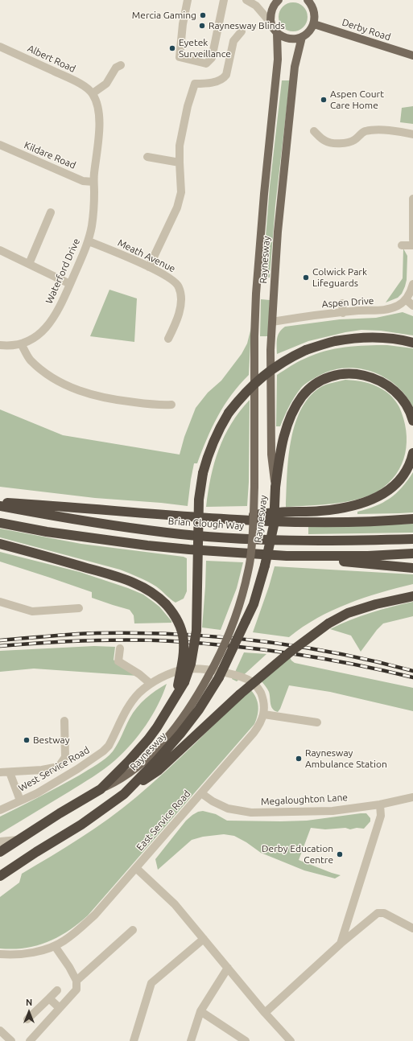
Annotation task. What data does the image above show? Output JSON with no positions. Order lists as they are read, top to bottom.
{
  "streets": {
    "highway": ["Raynesway", "Brian Clough Way"],
    "main road": ["Derby Road"],
    "street": [
      "Albert Road",
      "Kildare Road",
      "Meath Avenue",
      "Waterford Drive",
      "Aspen Drive",
      "West Service Road",
      "Megaloughton Lane",
      "East Service Road"
    ]
  },
  "crossings": [
    ["Albert Road", "Waterford Drive"],
    ["Kildare Road", "Waterford Drive"],
    ["Meath Avenue", "Waterford Drive"],
    ["Raynesway", "Aspen Drive"],
    ["Raynesway", "West Service Road"],
    ["Megaloughton Lane", "East Service Road"]
  ],
  "places": [
    "Mercia Gaming",
    "Raynesway Blinds",
    "Eyetek Surveillance",
    "Aspen Court Care Home",
    "Colwick Park Lifeguards",
    "Bestway",
    "Raynesway Ambulance Station",
    "Derby Education Centre"
  ],
  "north": "top"
}
